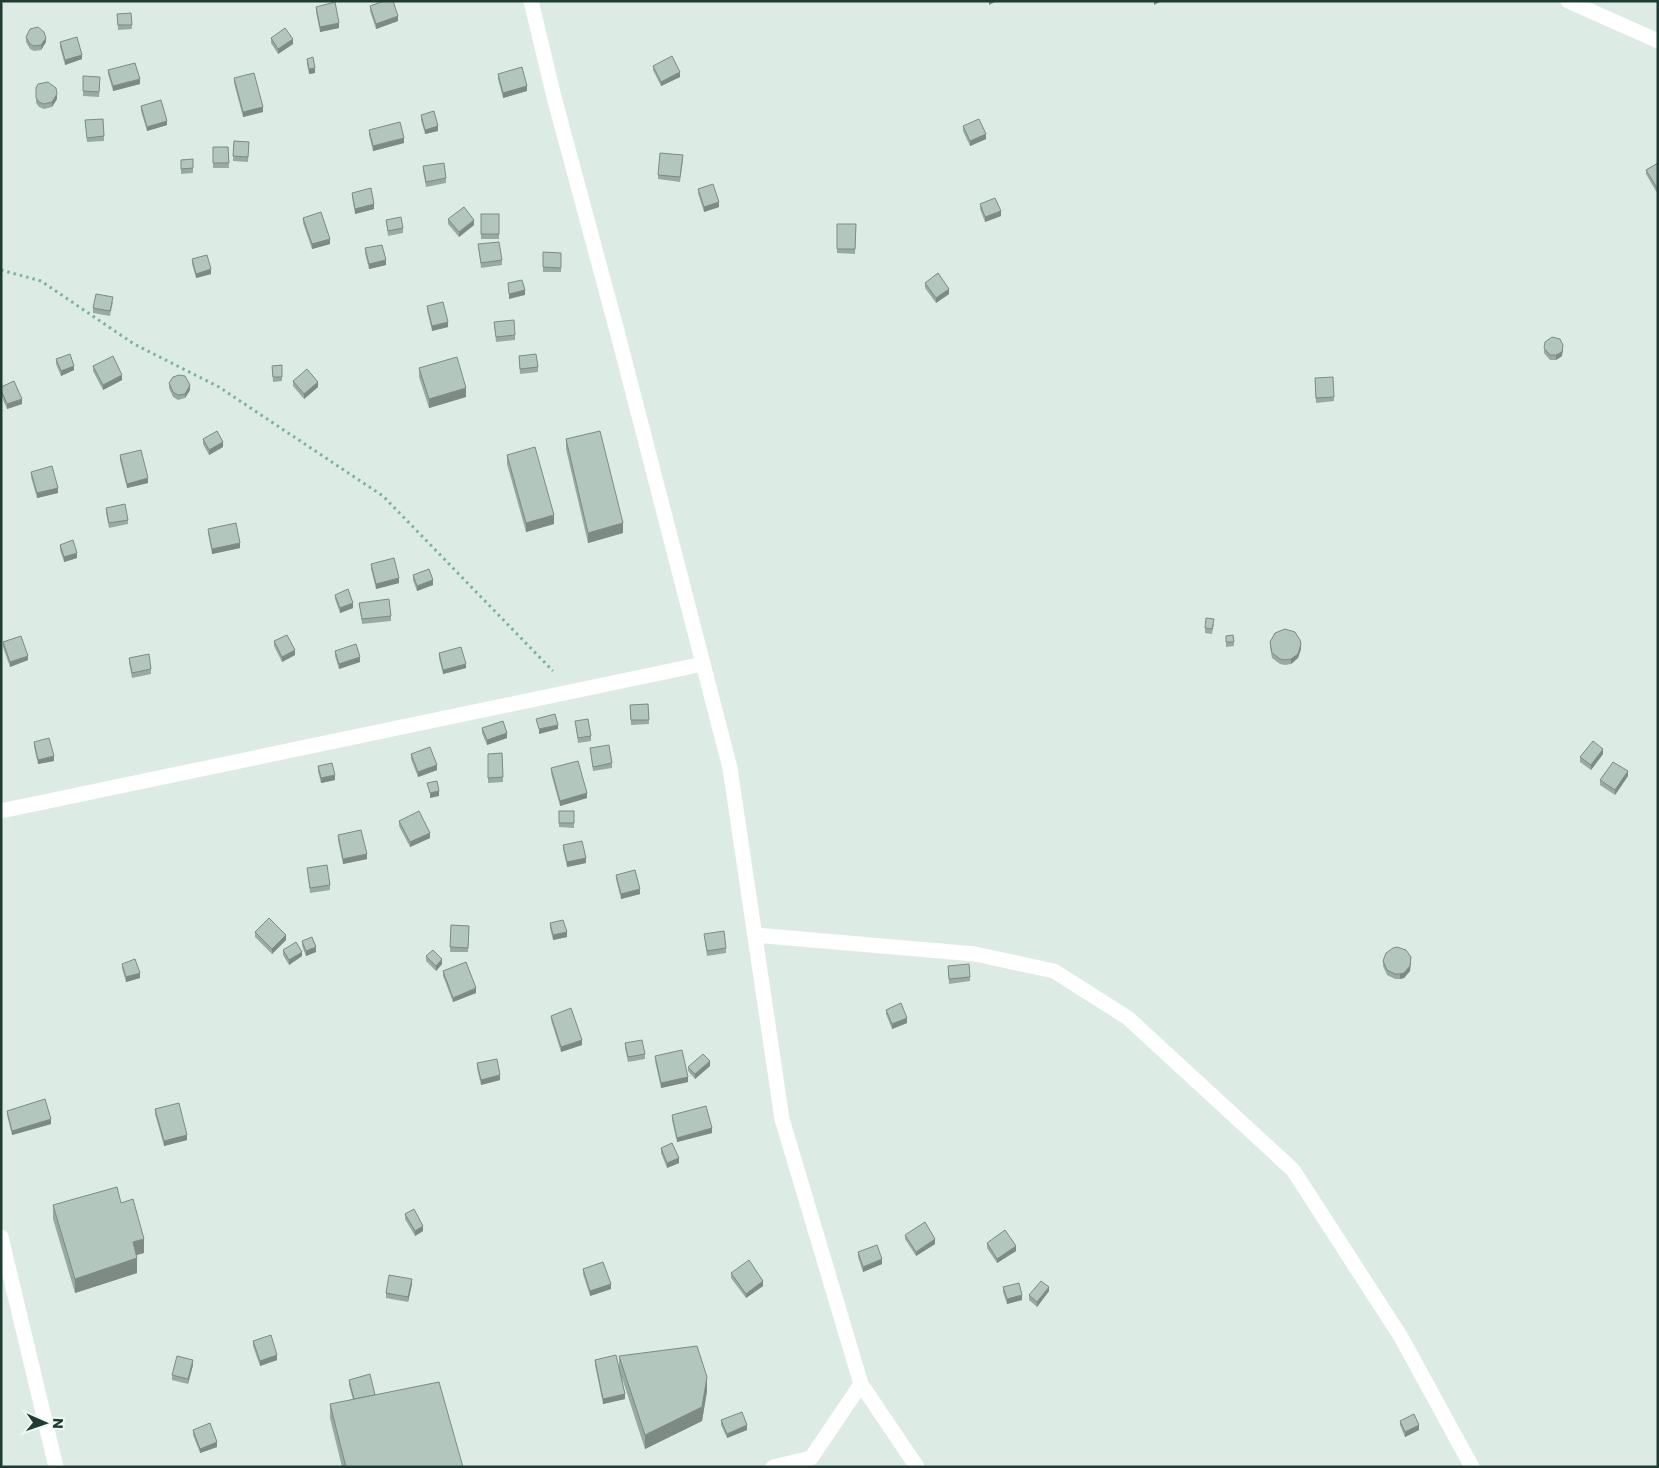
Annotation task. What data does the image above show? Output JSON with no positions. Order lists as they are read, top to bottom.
{
  "north": "right"
}
